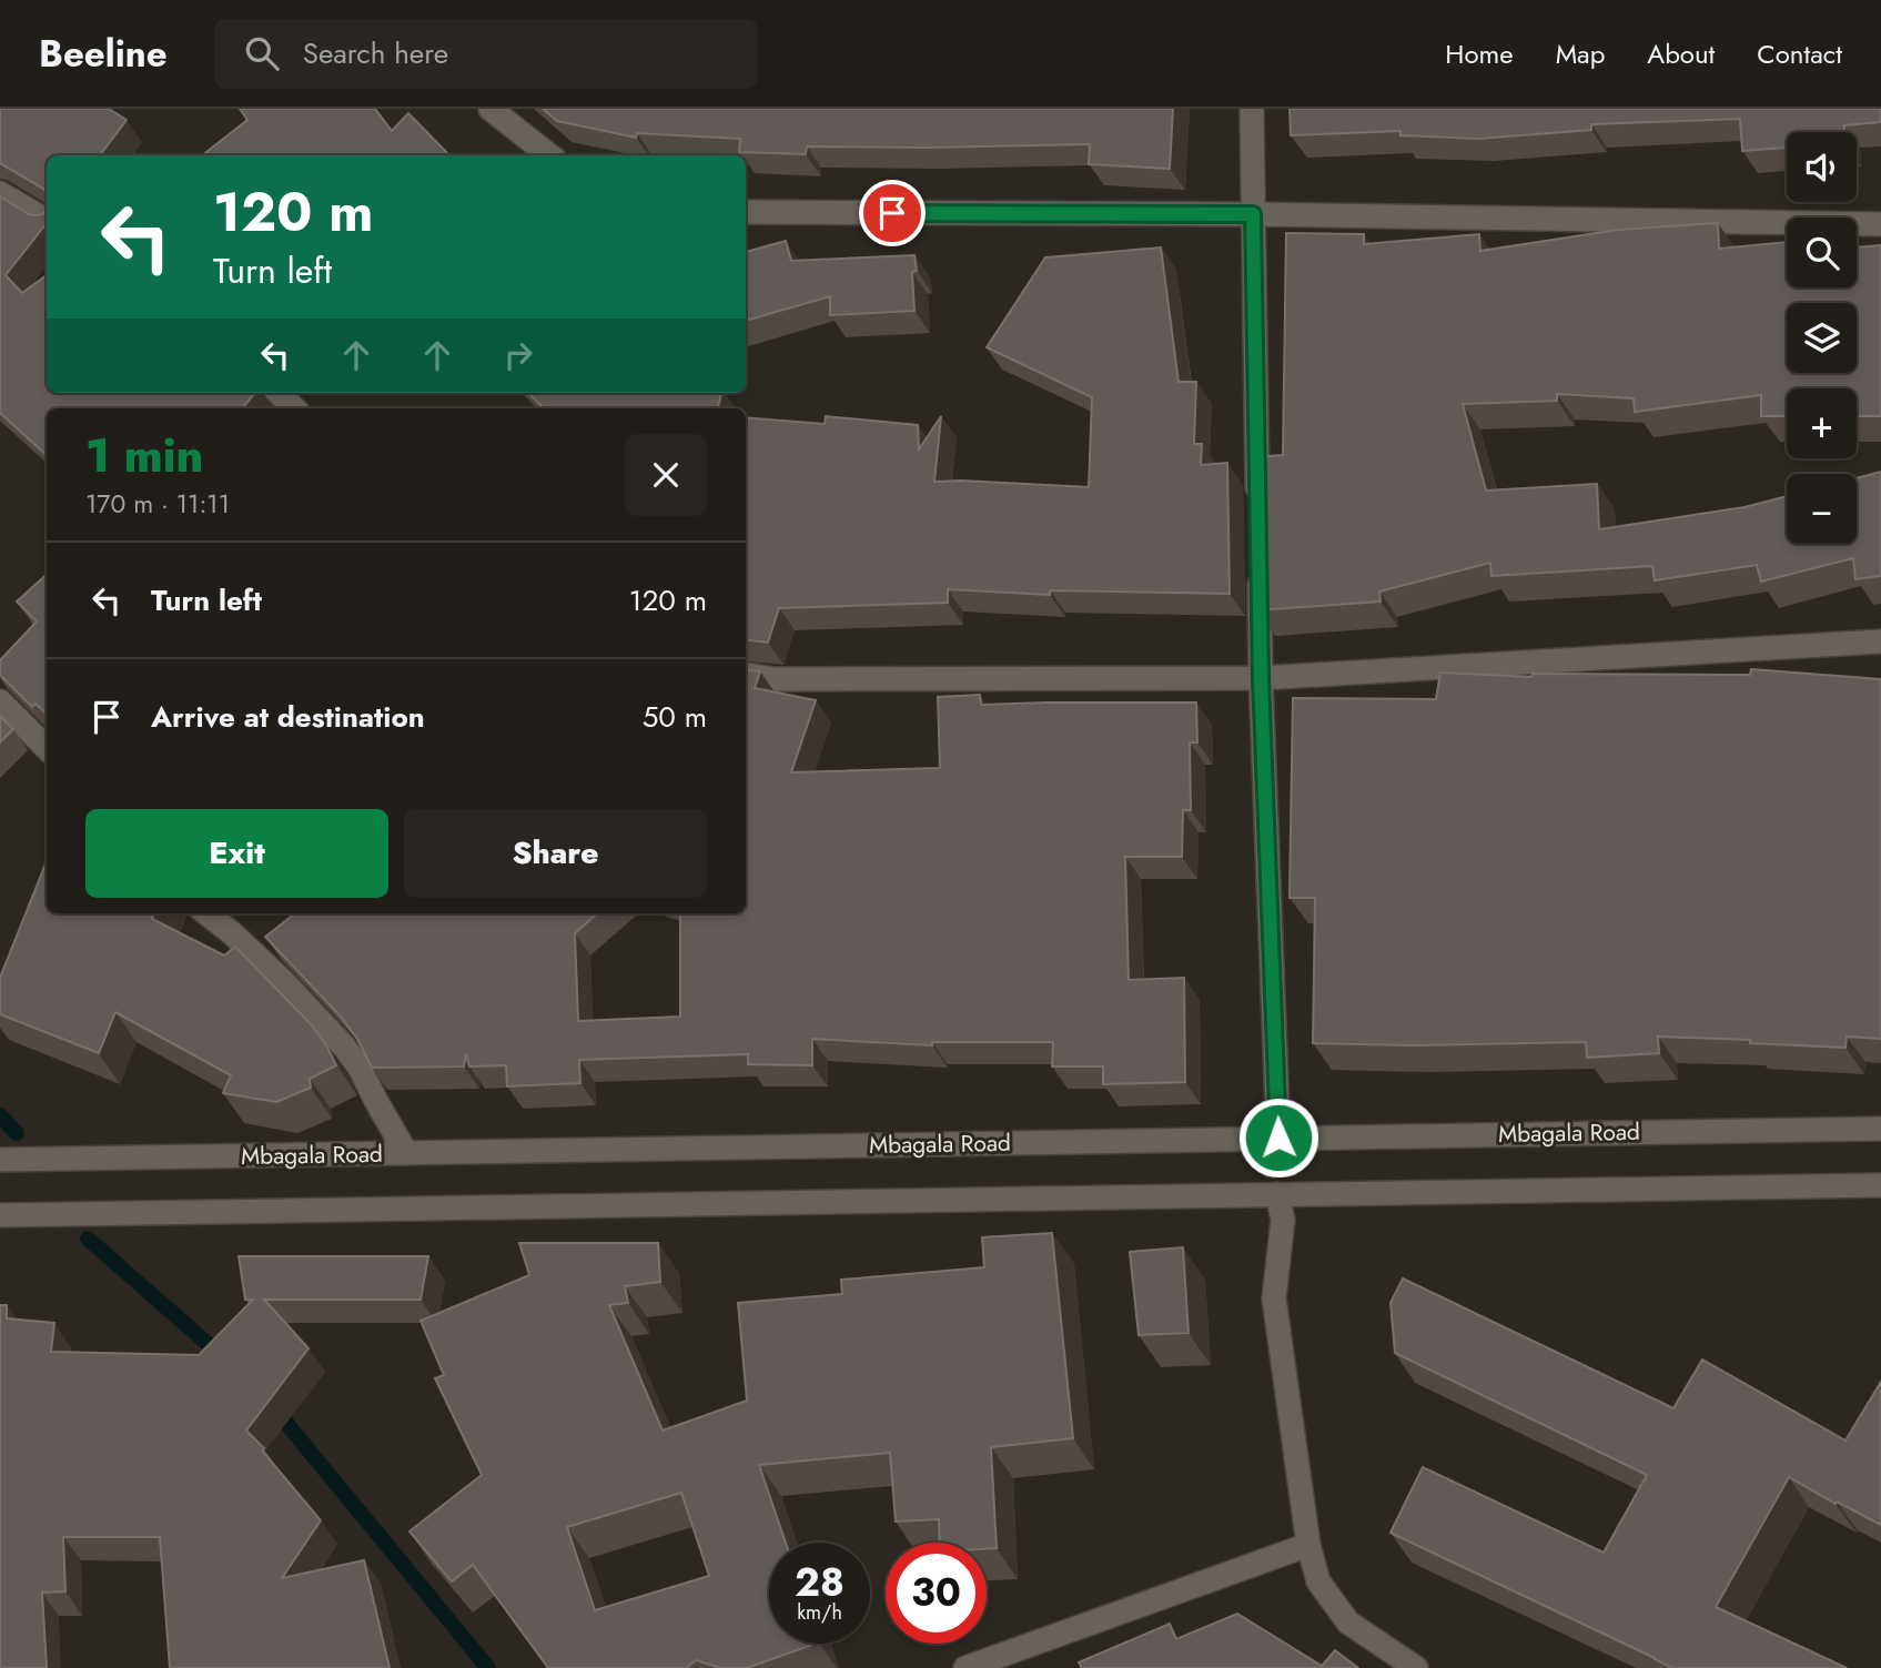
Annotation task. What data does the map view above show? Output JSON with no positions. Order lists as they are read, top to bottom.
{
  "streets": {
    "street": ["Mbagala Road"]
  },
  "page": {
    "header": "Beeline",
    "search": "Search here",
    "nav": [
      "Home",
      "Map",
      "About",
      "Contact"
    ],
    "map_buttons": ["+", "−"],
    "turn": ["120 m", "Turn left"],
    "heading": ["1 min", "170 m · 11:11"],
    "list": [
      {
        "name": "Turn left",
        "value": "120 m"
      },
      {
        "name": "Arrive at destination",
        "value": "50 m"
      }
    ],
    "buttons": ["Exit", "Share"],
    "speed": "28 km/h",
    "limit": "30"
  }
}
